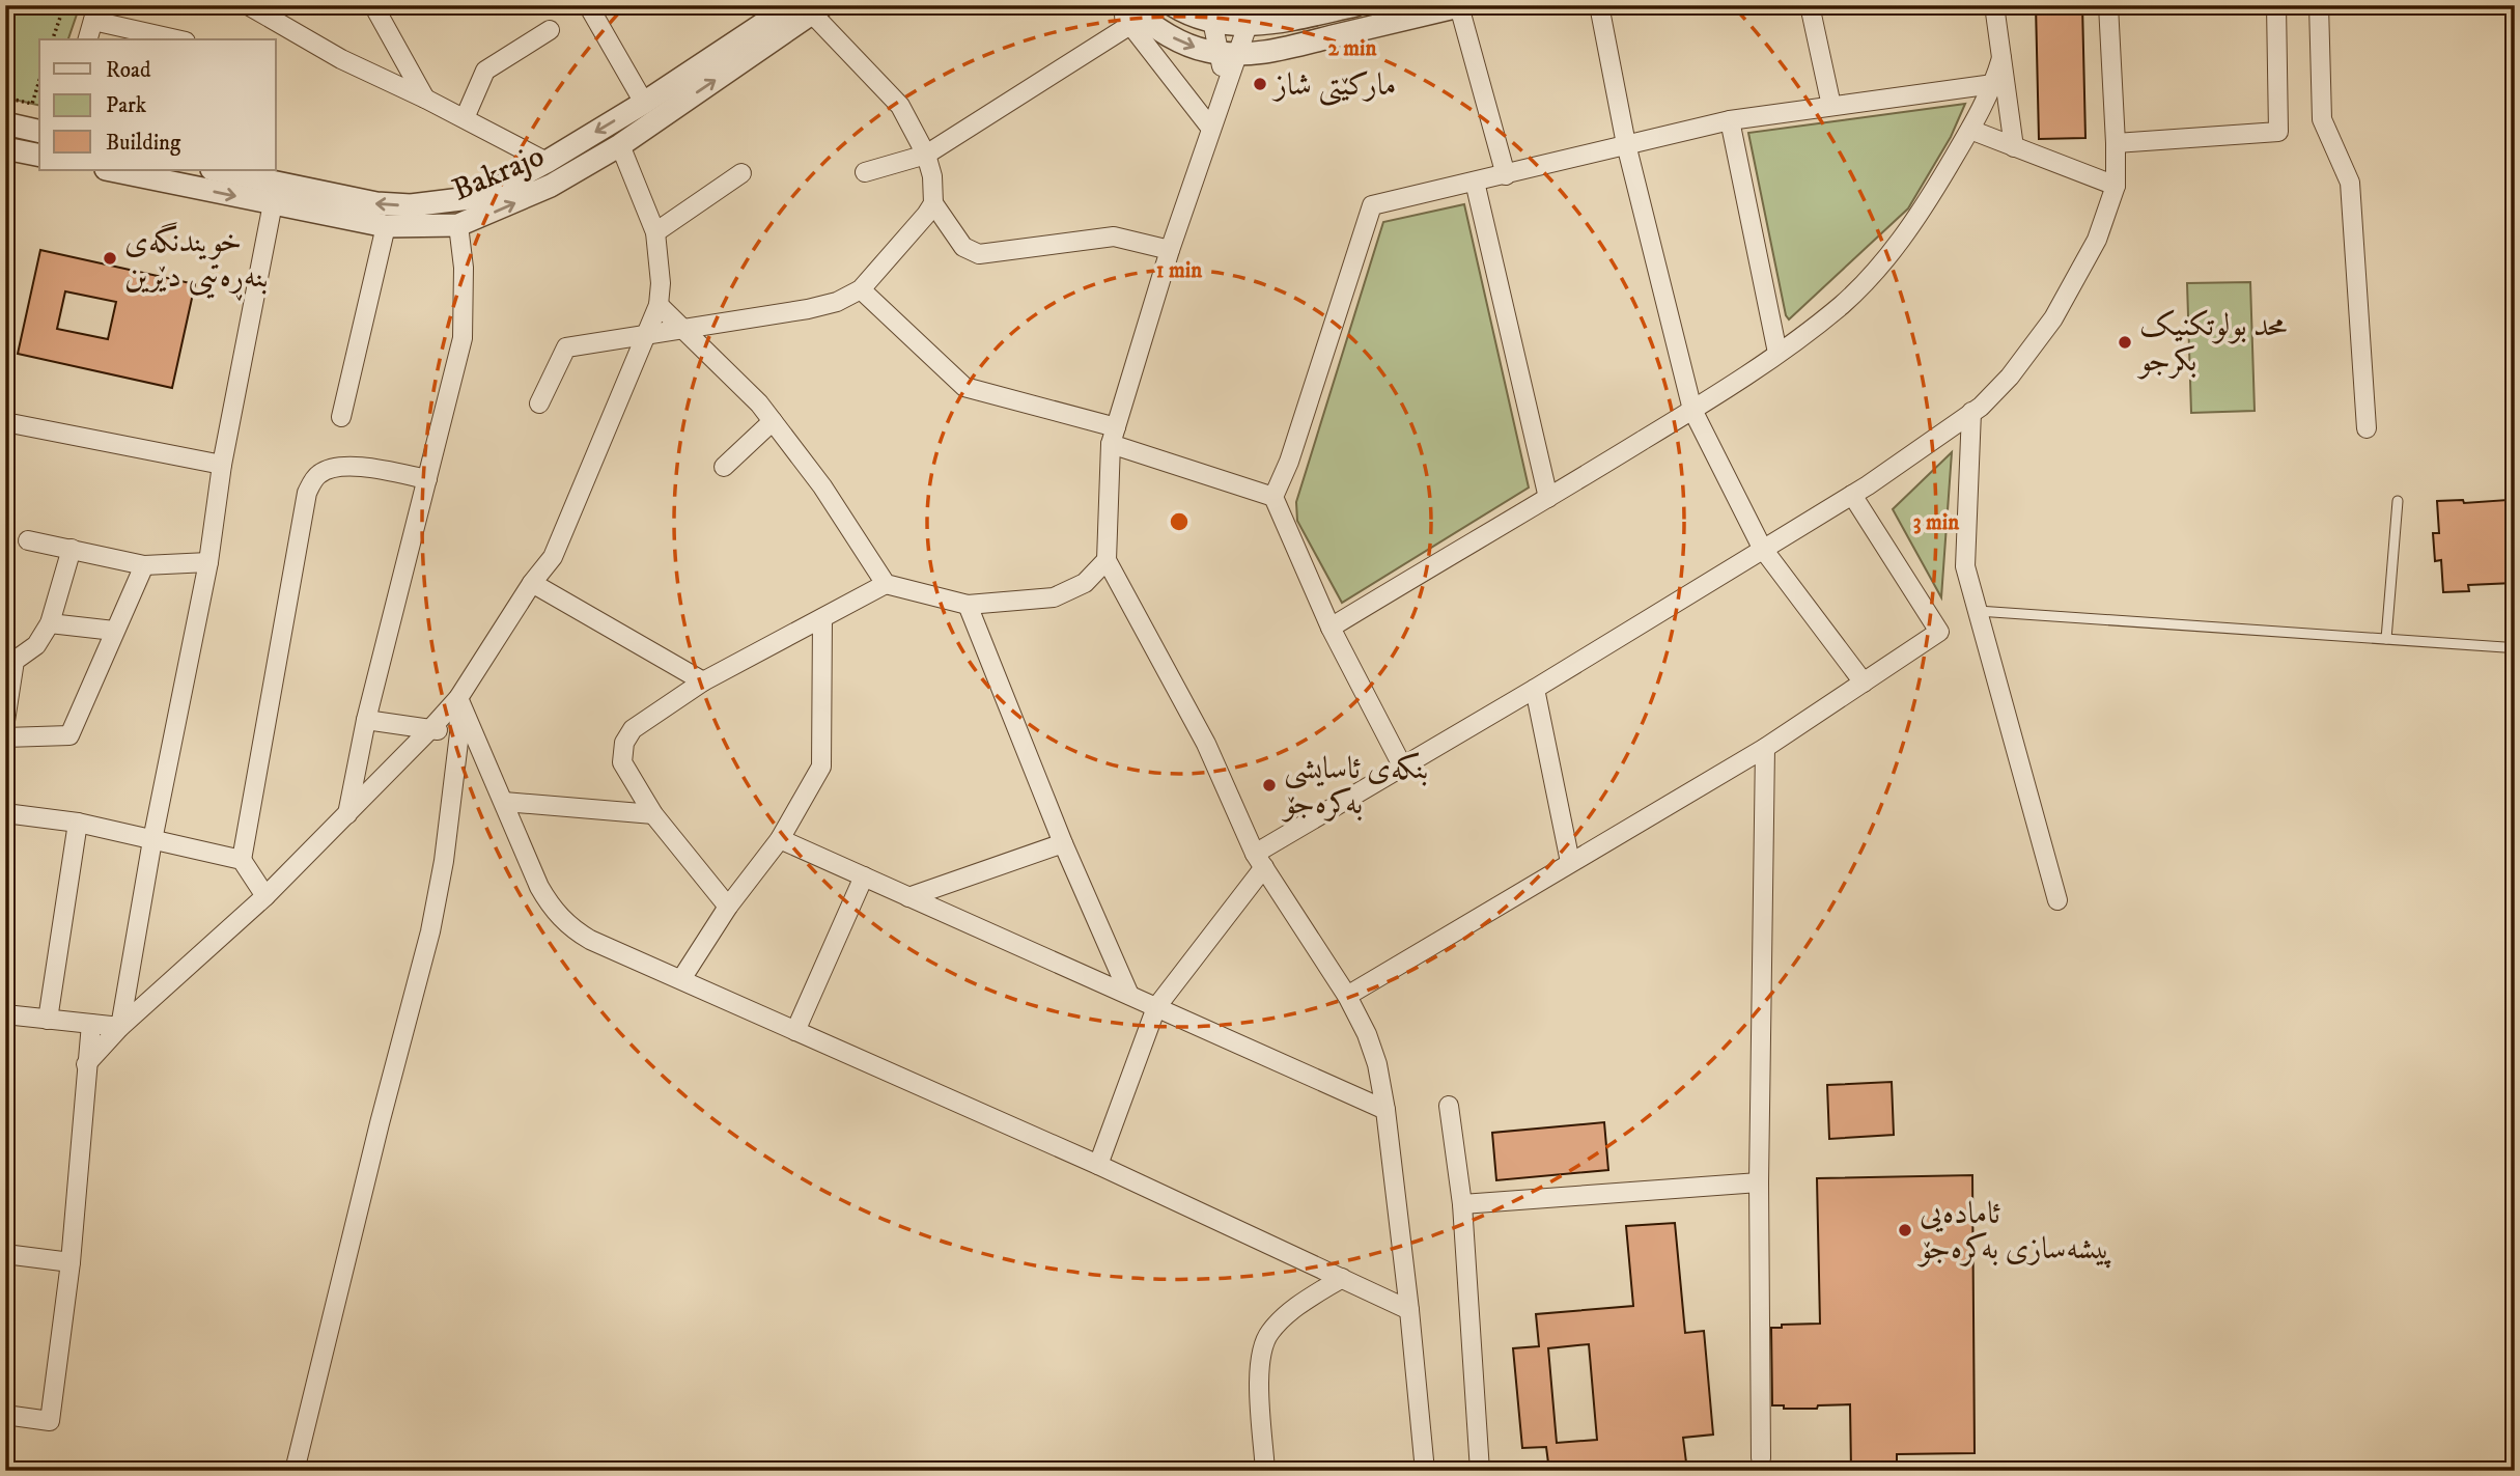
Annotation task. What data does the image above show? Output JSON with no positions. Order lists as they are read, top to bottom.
{
  "streets": {
    "street": ["Bakrajo"]
  },
  "places": [
    "مارکێتی شاز",
    "خویندنگەی بنەڕەتیی دێرین",
    "محد بولوتکنیک بکرجو",
    "بنکەی ئاسایشی بەکرەجۆ",
    "ئامادەیی پیشەسازی بەکرەجۆ"
  ],
  "legend": ["Road", "Park", "Building"],
  "rings": ["2 min", "1 min", "3 min"]
}
